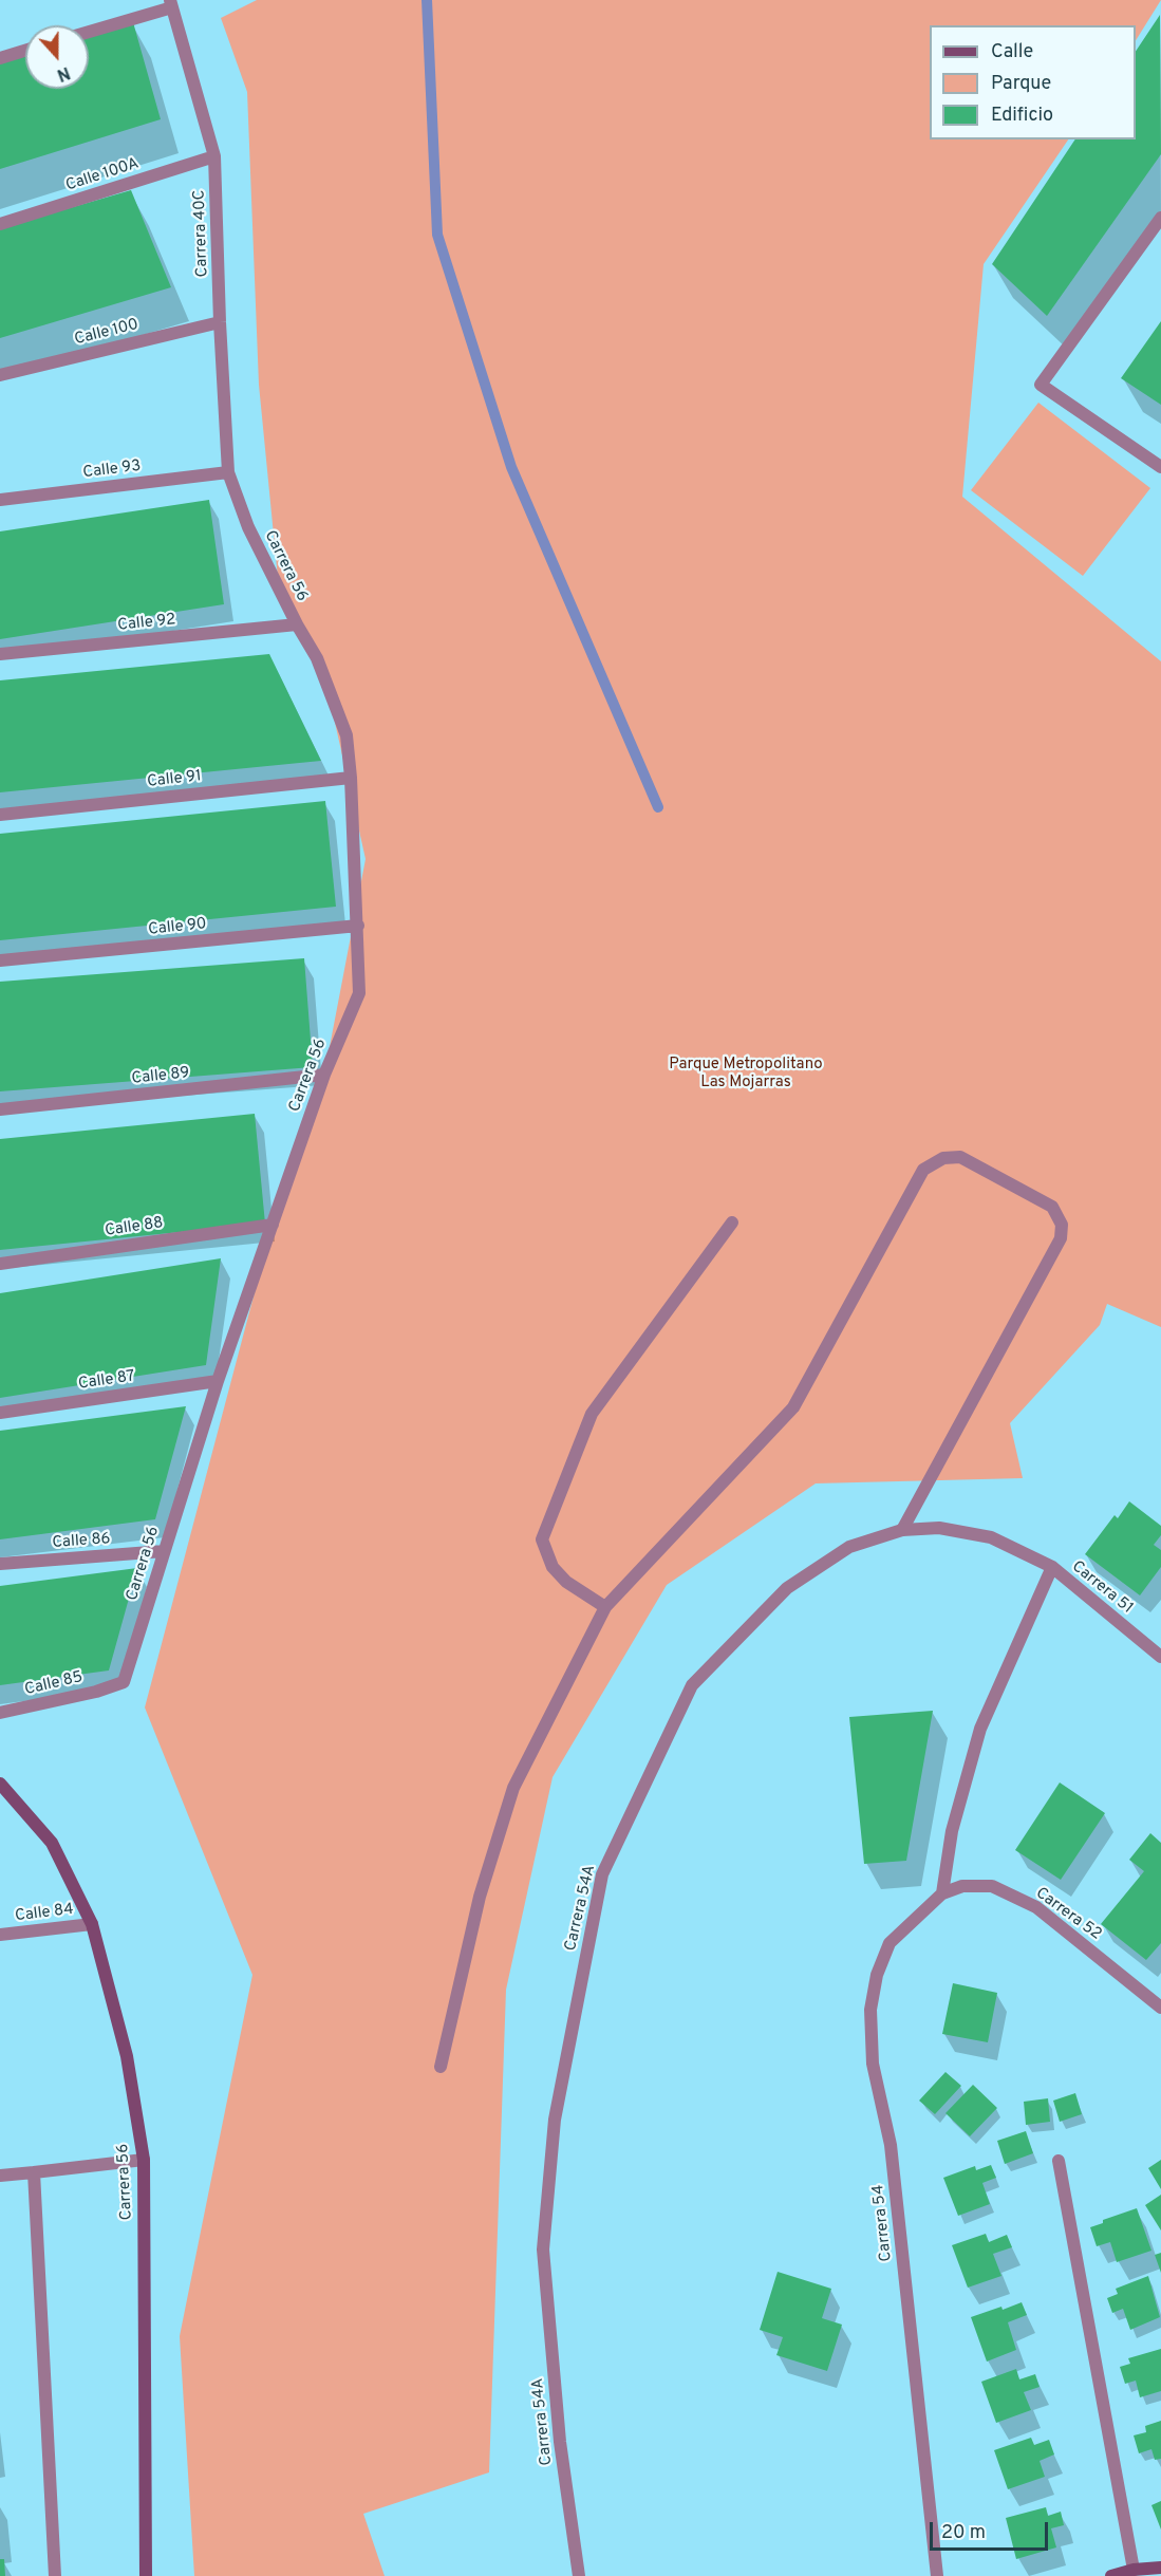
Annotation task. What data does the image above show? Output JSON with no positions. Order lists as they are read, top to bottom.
{
  "streets": {
    "street": [
      "Calle 100A",
      "Carrera 40C",
      "Calle 100",
      "Calle 93",
      "Carrera 56",
      "Calle 92",
      "Calle 91",
      "Calle 90",
      "Calle 89",
      "Calle 88",
      "Calle 87",
      "Calle 86",
      "Carrera 51",
      "Calle 85",
      "Carrera 54A",
      "Calle 84",
      "Carrera 52",
      "Carrera 54"
    ]
  },
  "crossings": [
    ["Calle 100A", "Carrera 40C"],
    ["Carrera 40C", "Calle 100"],
    ["Carrera 40C", "Calle 93"],
    ["Carrera 40C", "Carrera 56"],
    ["Calle 93", "Carrera 56"],
    ["Carrera 56", "Calle 92"],
    ["Carrera 56", "Calle 91"],
    ["Carrera 56", "Calle 90"],
    ["Carrera 56", "Calle 89"],
    ["Carrera 56", "Calle 88"],
    ["Carrera 56", "Calle 87"],
    ["Carrera 56", "Calle 86"],
    ["Carrera 56", "Calle 85"],
    ["Carrera 56", "Calle 84"],
    ["Carrera 51", "Carrera 54A"],
    ["Carrera 52", "Carrera 54"]
  ],
  "parks": ["Parque Metropolitano Las Mojarras"],
  "legend": ["Calle", "Parque", "Edificio"],
  "scale_bar": "20 m",
  "north": "bottom"
}
